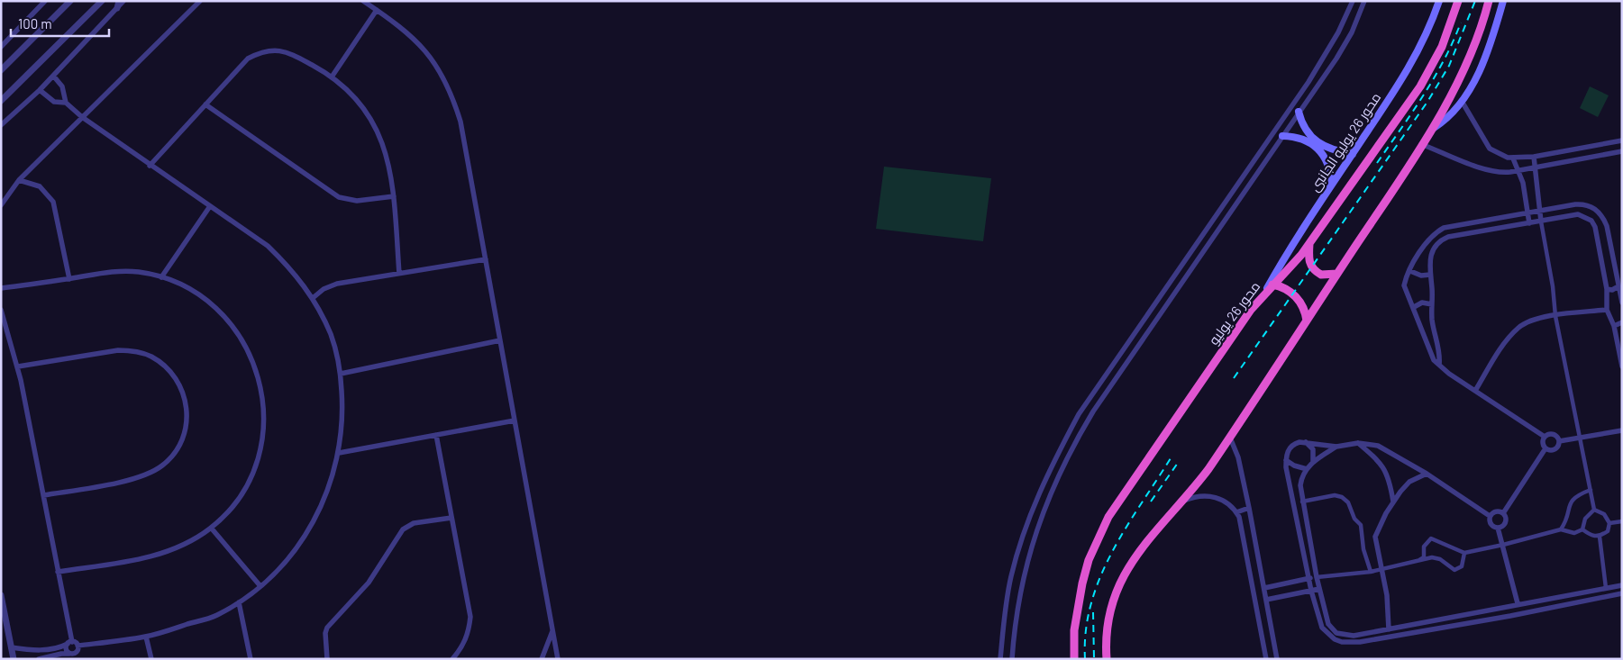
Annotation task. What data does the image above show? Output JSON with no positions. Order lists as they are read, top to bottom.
{
  "streets": {
    "highway": ["محور 26 يوليو"],
    "main road": ["محور 26 يوليو الجانبى"]
  },
  "crossings": [
    ["محور 26 يوليو الجانبى", "محور 26 يوليو"]
  ],
  "scale_bar": "100 m"
}
